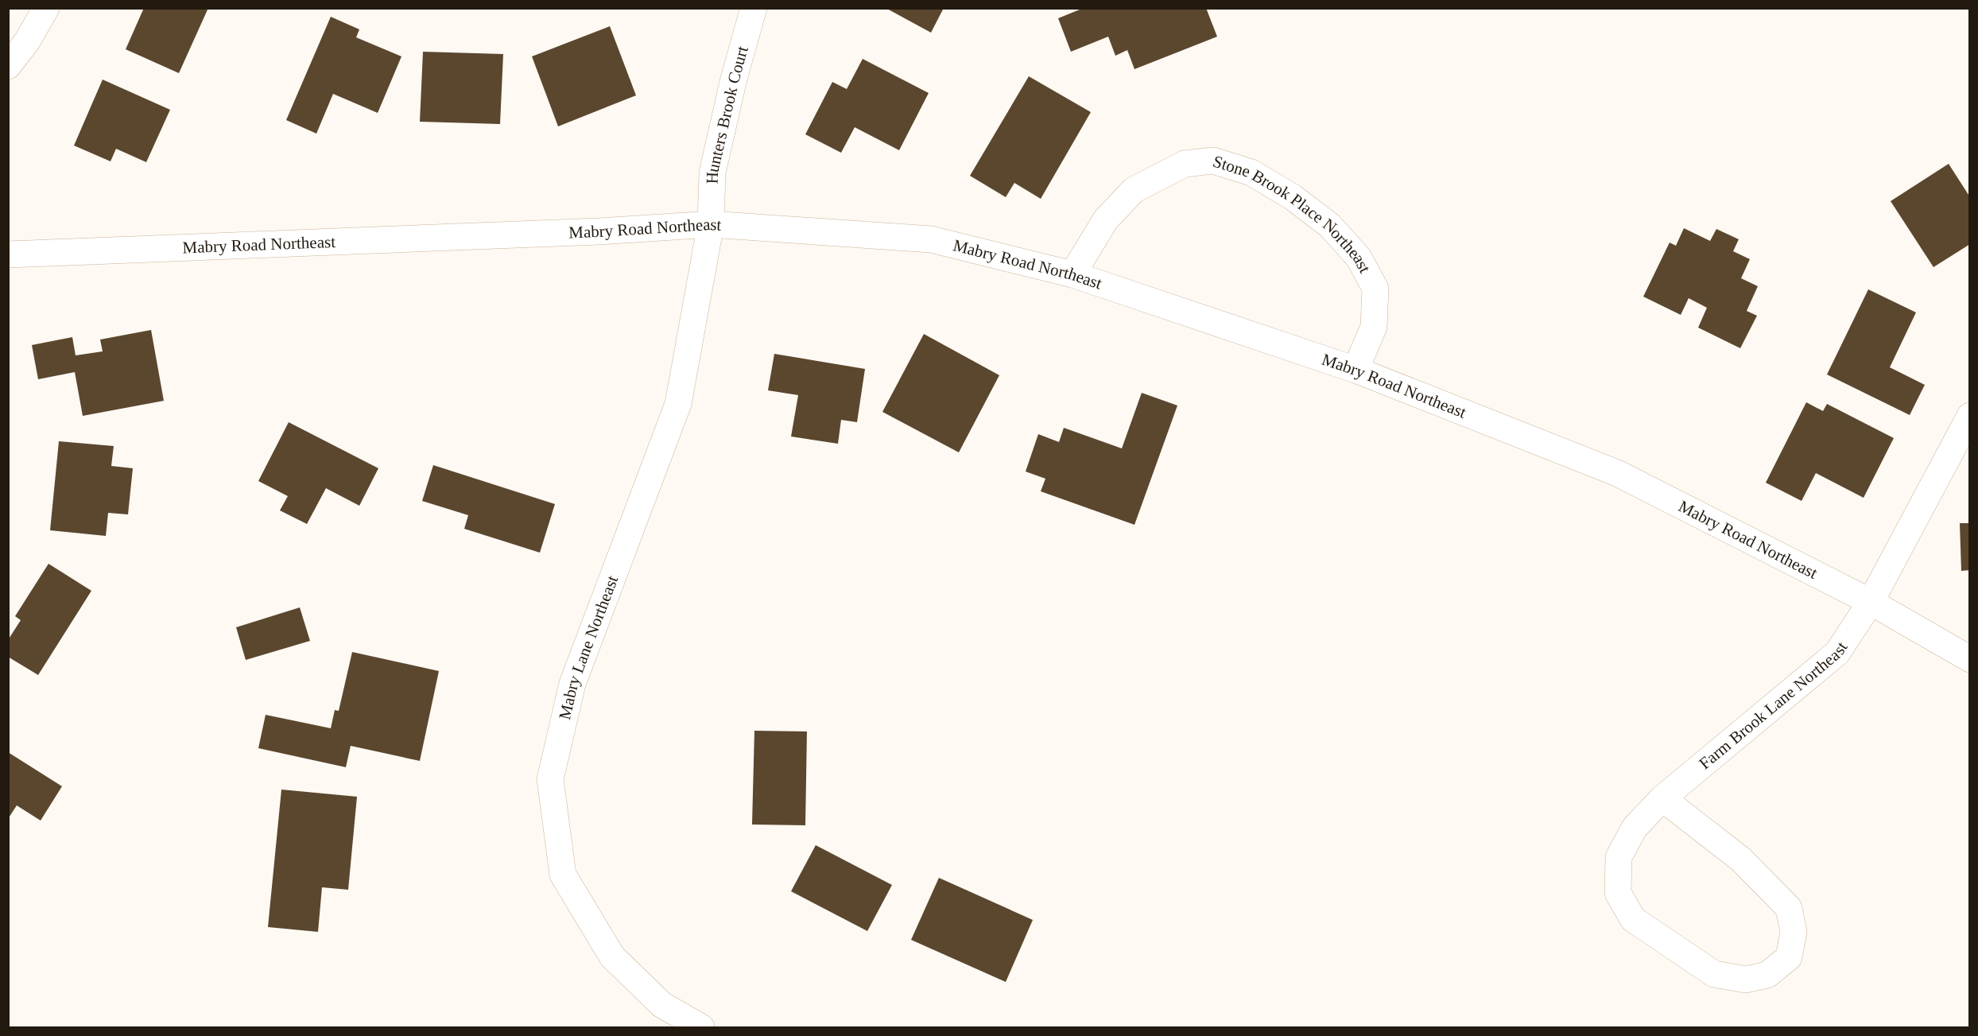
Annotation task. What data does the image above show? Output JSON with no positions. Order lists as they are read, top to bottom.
{
  "streets": {
    "street": [
      "Hunters Brook Court",
      "Stone Brook Place Northeast",
      "Mabry Road Northeast",
      "Mabry Lane Northeast",
      "Farm Brook Lane Northeast"
    ]
  },
  "crossings": [
    ["Hunters Brook Court", "Mabry Road Northeast"],
    ["Hunters Brook Court", "Mabry Lane Northeast"],
    ["Stone Brook Place Northeast", "Mabry Road Northeast"],
    ["Mabry Road Northeast", "Mabry Lane Northeast"],
    ["Mabry Road Northeast", "Farm Brook Lane Northeast"]
  ]
}
